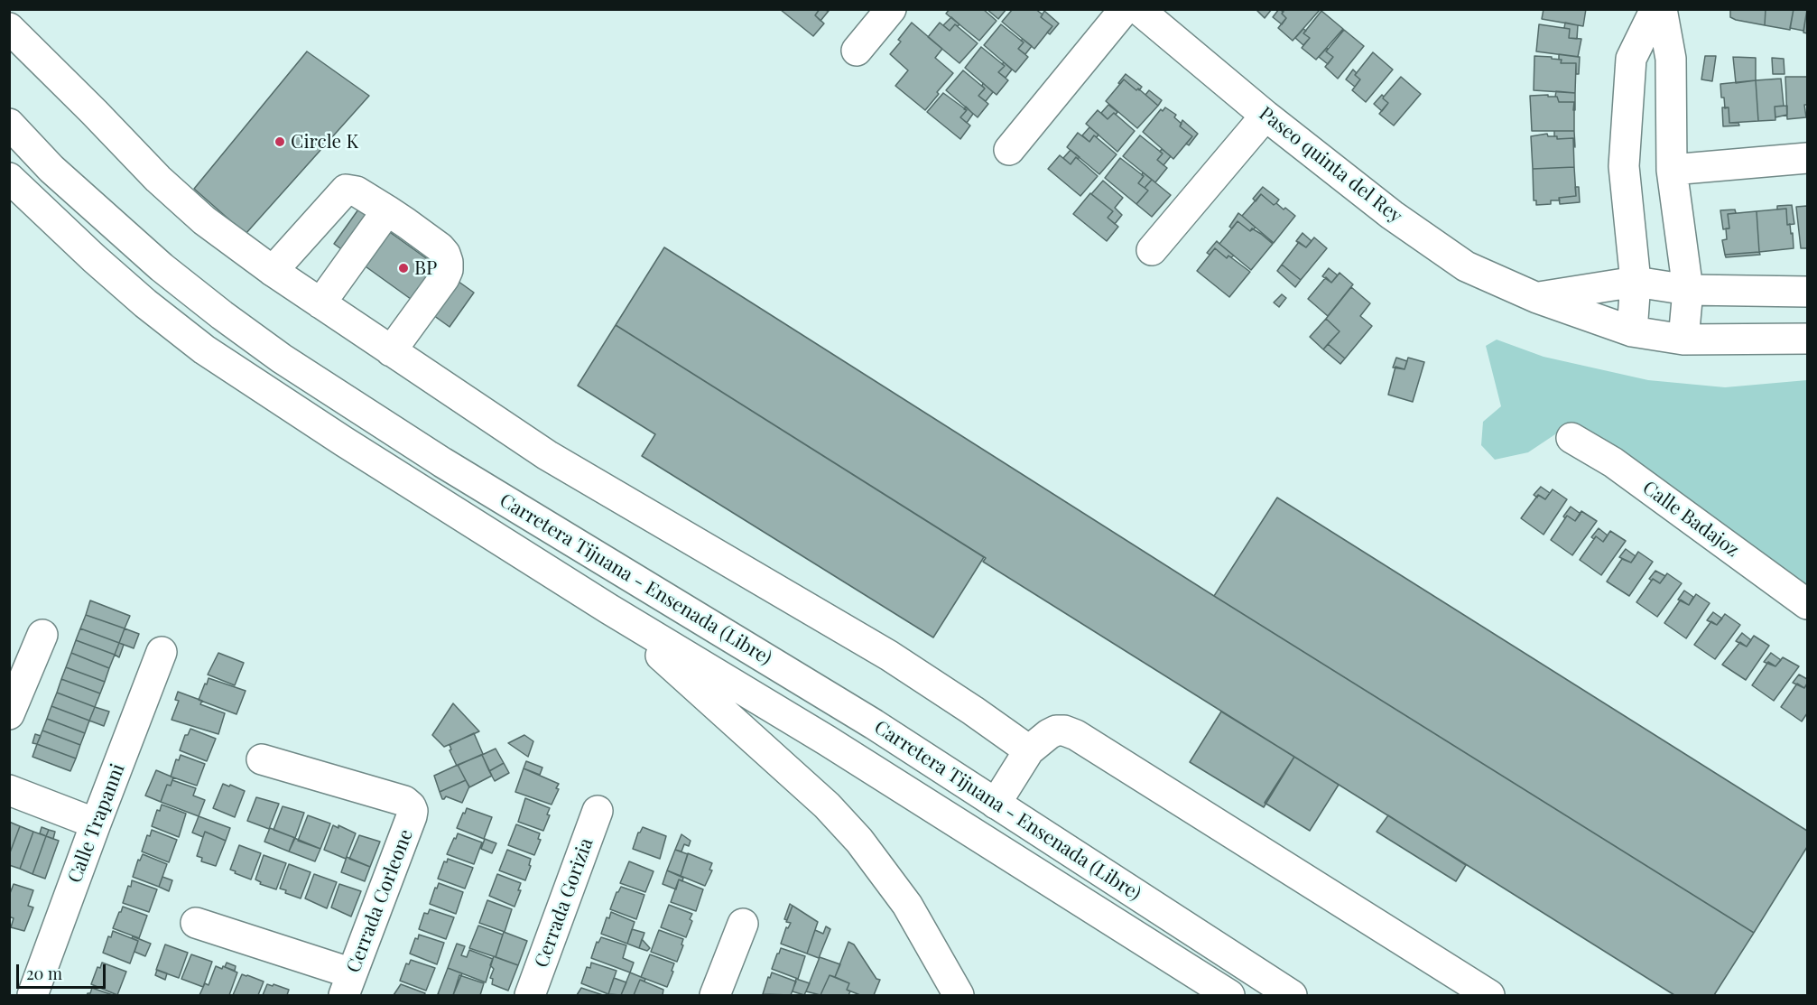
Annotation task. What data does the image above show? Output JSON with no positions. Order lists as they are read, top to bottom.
{
  "streets": {
    "main road": [
      "Paseo quinta del Rey",
      "Calle Badajoz",
      "Carretera Tijuana - Ensenada (Libre)",
      "Calle Trapanni",
      "Cerrada Corleone",
      "Cerrada Gorizia"
    ]
  },
  "places": ["Circle K", "BP"],
  "scale_bar": "20 m"
}
